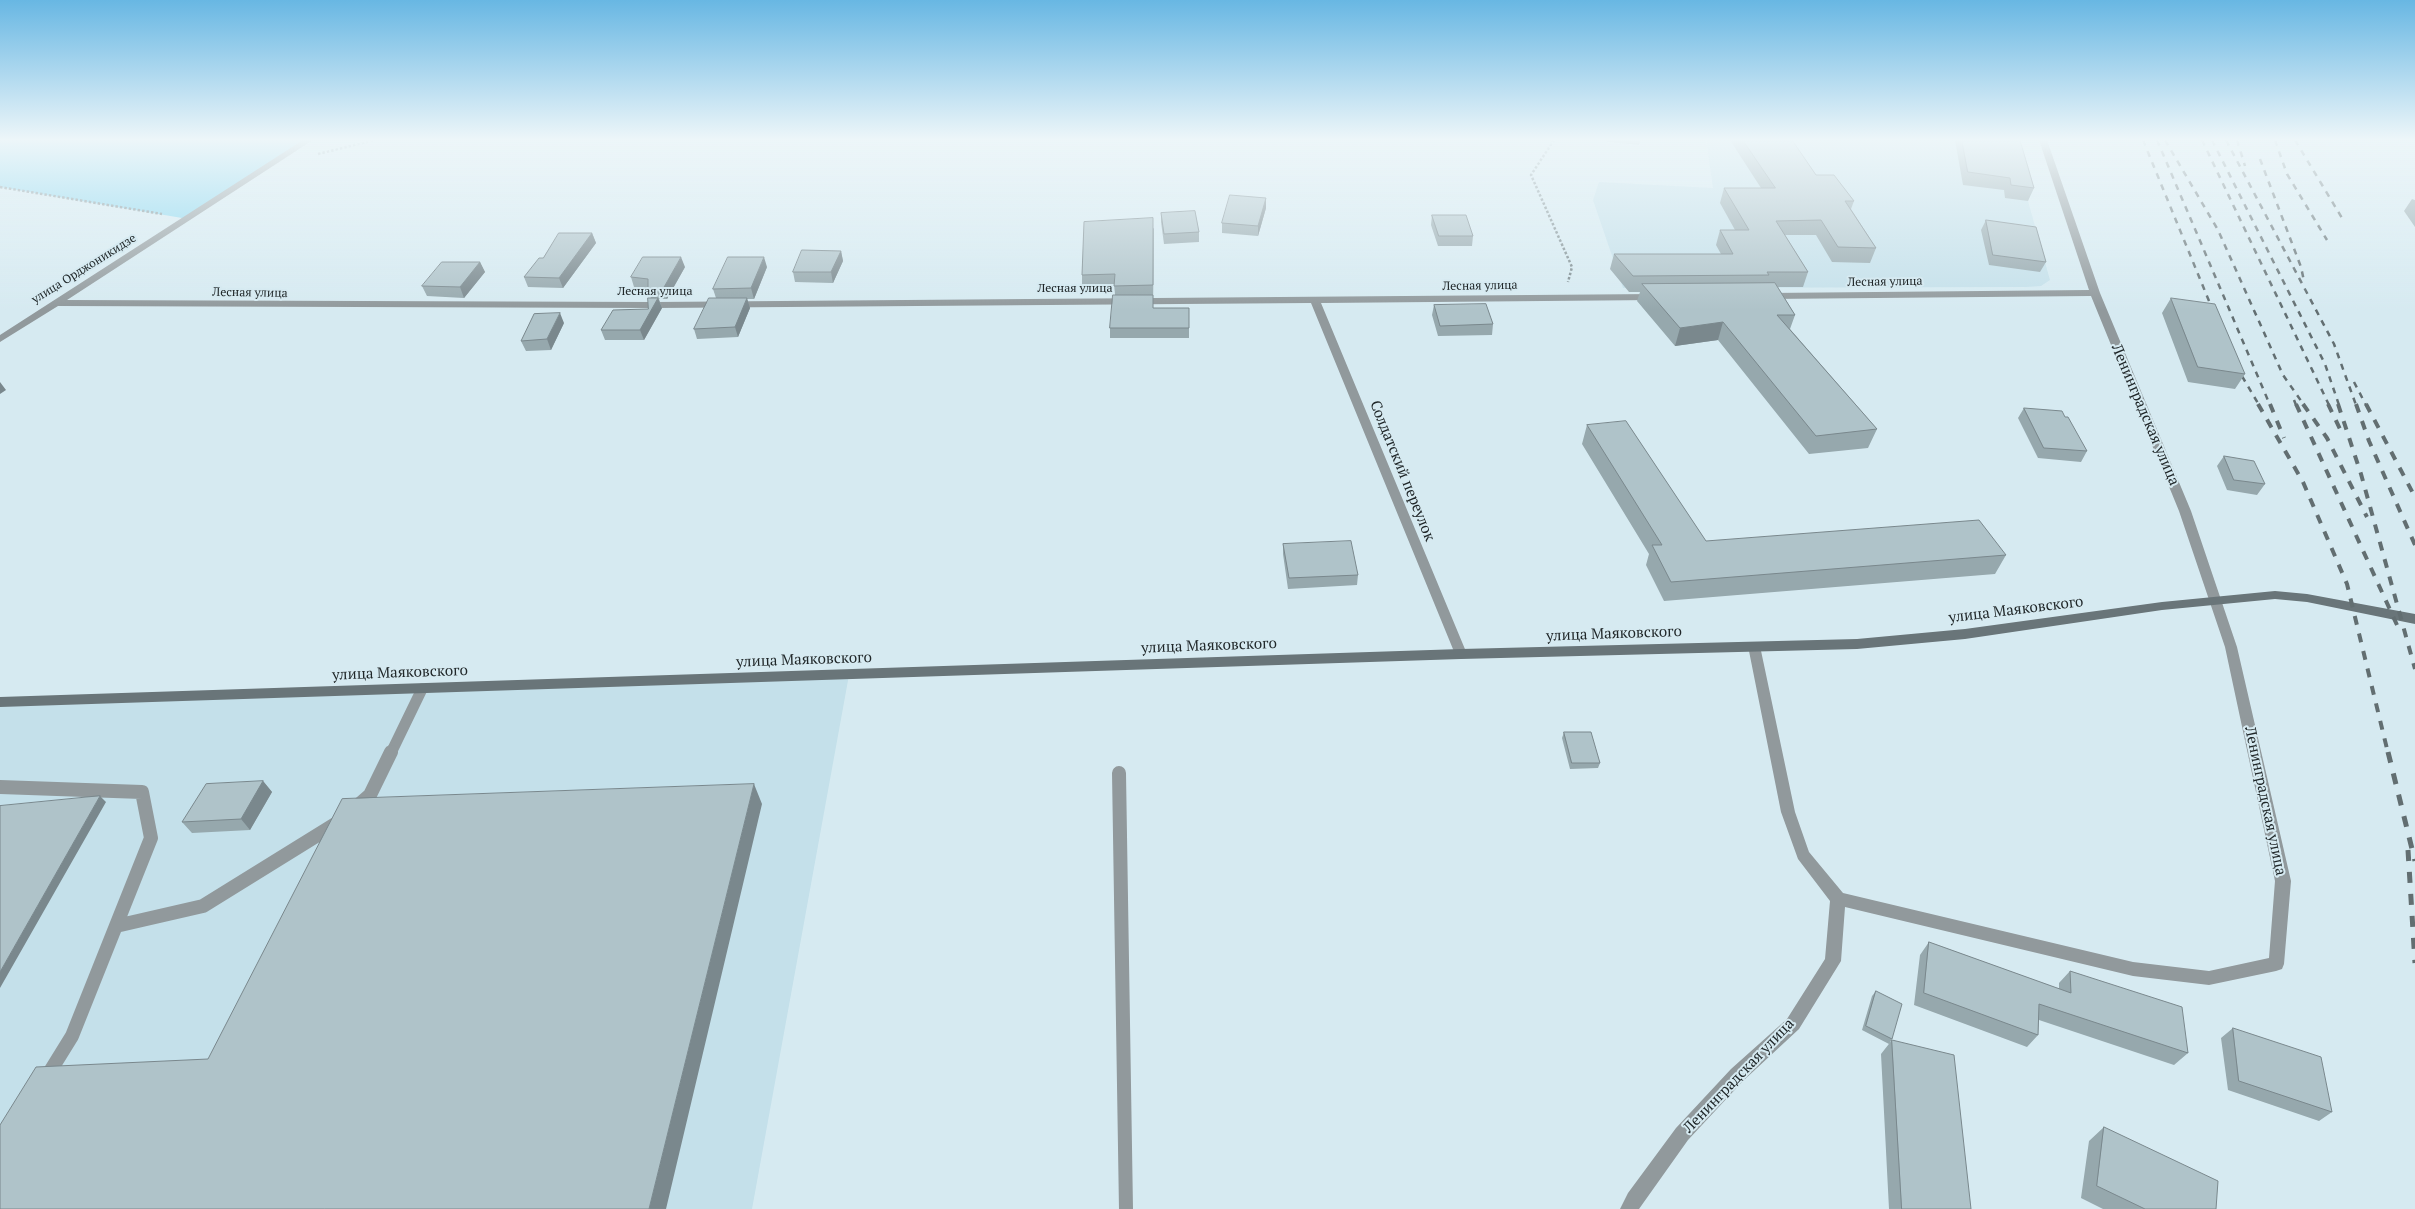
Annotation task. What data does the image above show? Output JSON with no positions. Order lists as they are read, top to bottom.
{
  "streets": {
    "street": [
      "улица Орджоникидзе",
      "Лесная улица",
      "Ленинградская улица",
      "Солдатский переулок",
      "улица Маяковского"
    ]
  },
  "crossings": [
    ["улица Орджоникидзе", "Лесная улица"],
    ["Лесная улица", "Ленинградская улица"],
    ["Лесная улица", "Солдатский переулок"],
    ["Солдатский переулок", "улица Маяковского"]
  ]
}
